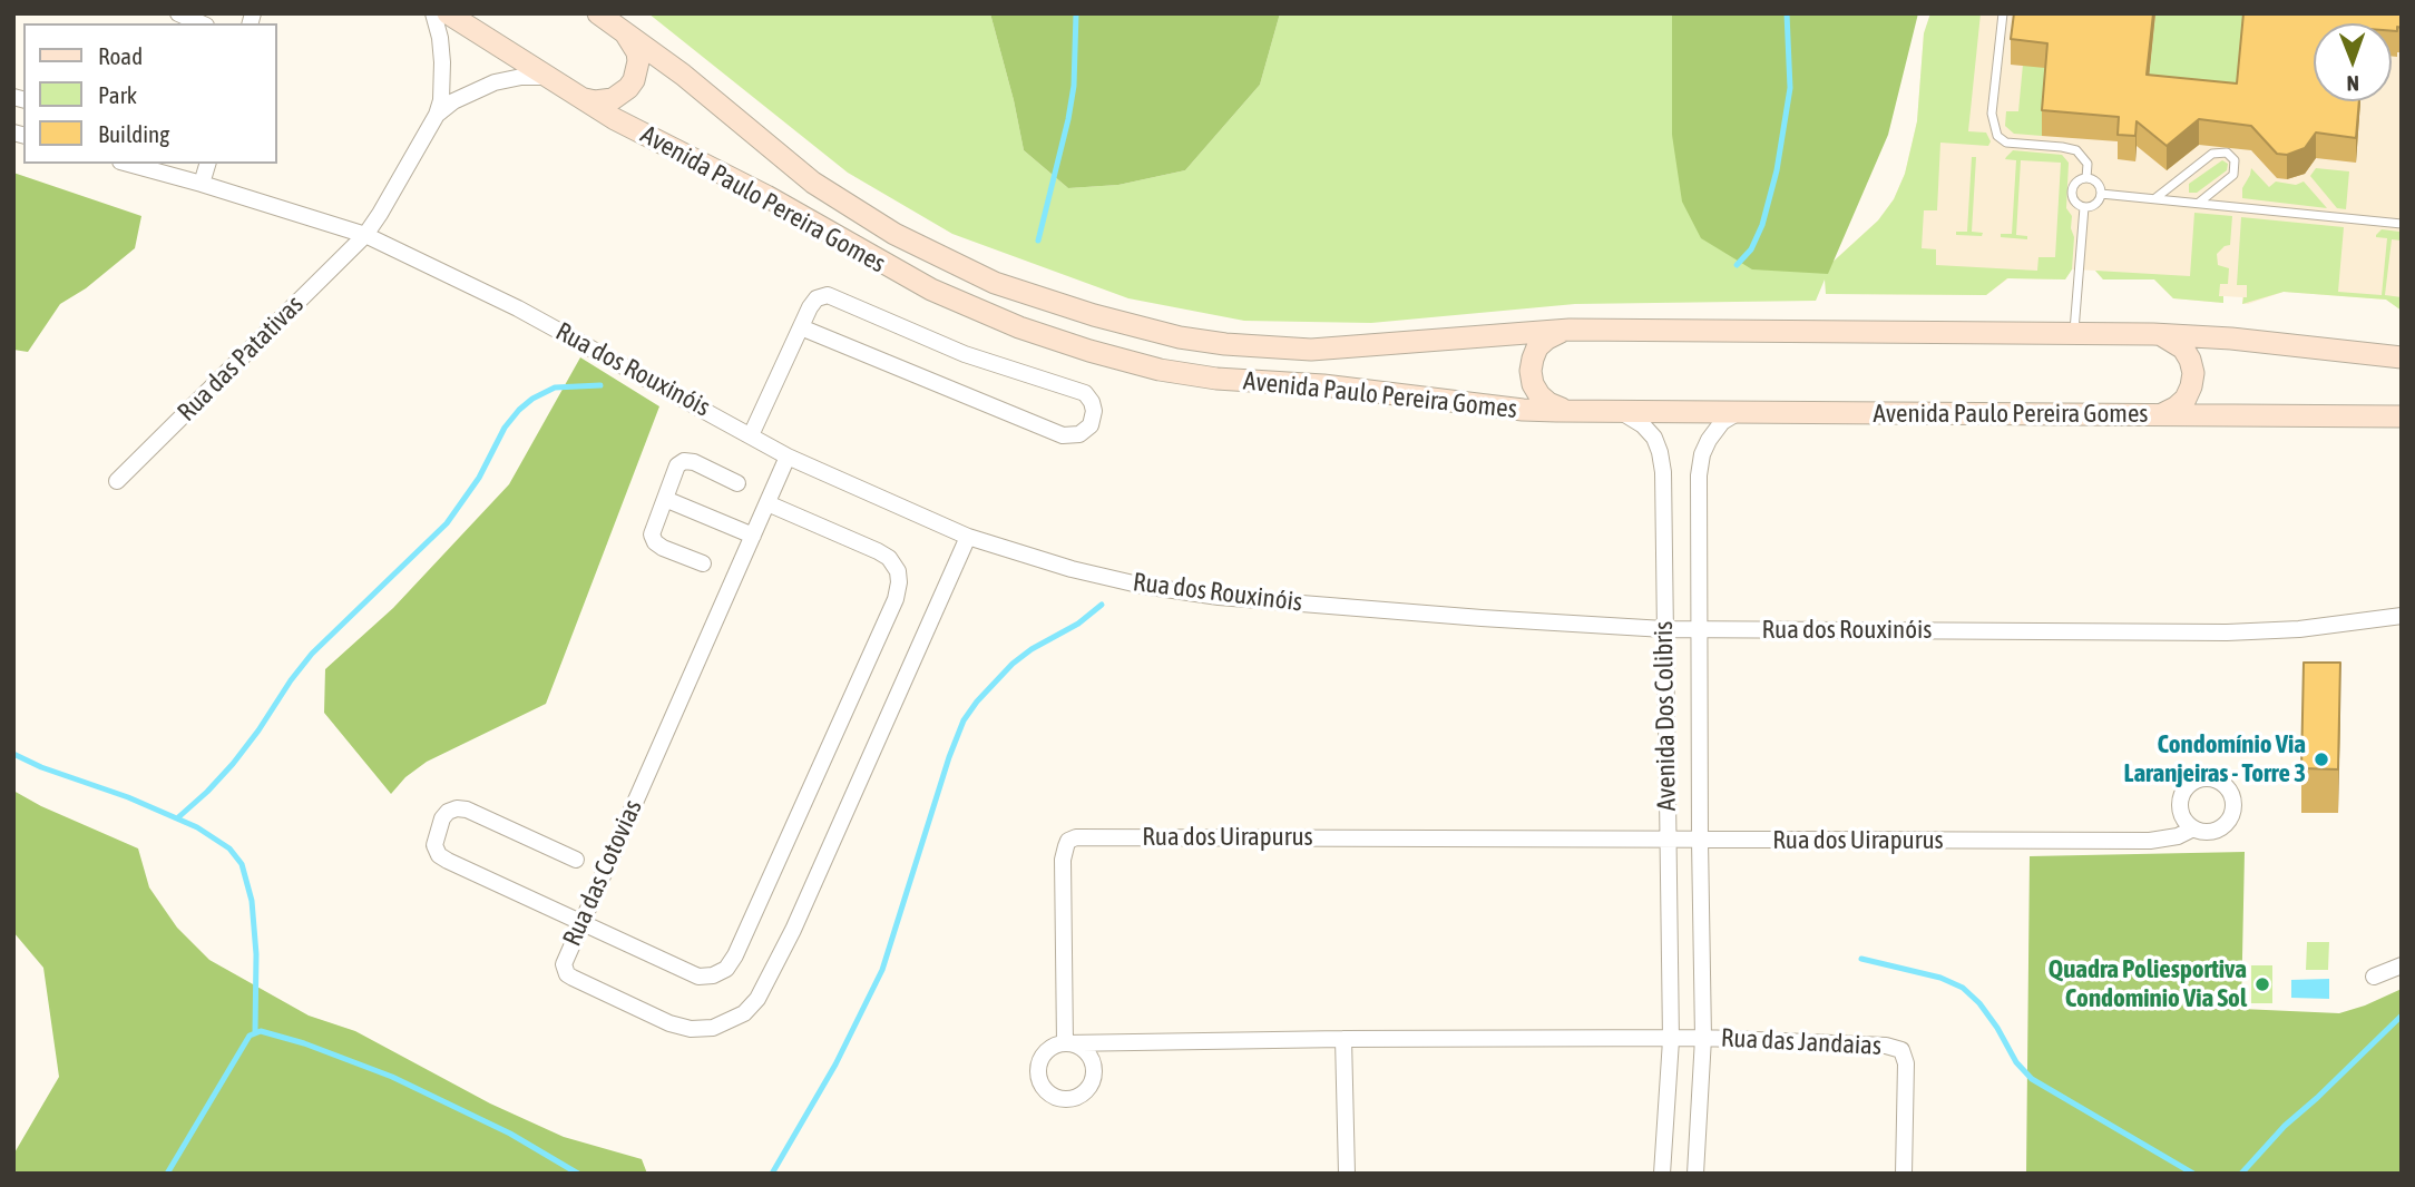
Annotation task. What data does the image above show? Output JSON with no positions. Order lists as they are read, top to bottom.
{
  "streets": {
    "main road": ["Avenida Paulo Pereira Gomes"],
    "street": [
      "Rua das Patativas",
      "Rua dos Rouxinóis",
      "Avenida Dos Colibris",
      "Rua dos Uirapurus",
      "Rua das Cotovias",
      "Rua das Jandaias"
    ]
  },
  "crossings": [
    ["Avenida Paulo Pereira Gomes", "Avenida Dos Colibris"],
    ["Rua das Patativas", "Rua dos Rouxinóis"],
    ["Rua dos Rouxinóis", "Avenida Dos Colibris"],
    ["Rua dos Rouxinóis", "Rua das Cotovias"],
    ["Avenida Dos Colibris", "Rua dos Uirapurus"],
    ["Avenida Dos Colibris", "Rua das Jandaias"],
    ["Rua dos Uirapurus", "Rua das Jandaias"]
  ],
  "places": ["Condomínio Via Laranjeiras - Torre 3", "Quadra Poliesportiva Condominio Via Sol"],
  "legend": ["Road", "Park", "Building"],
  "north": "bottom"
}
